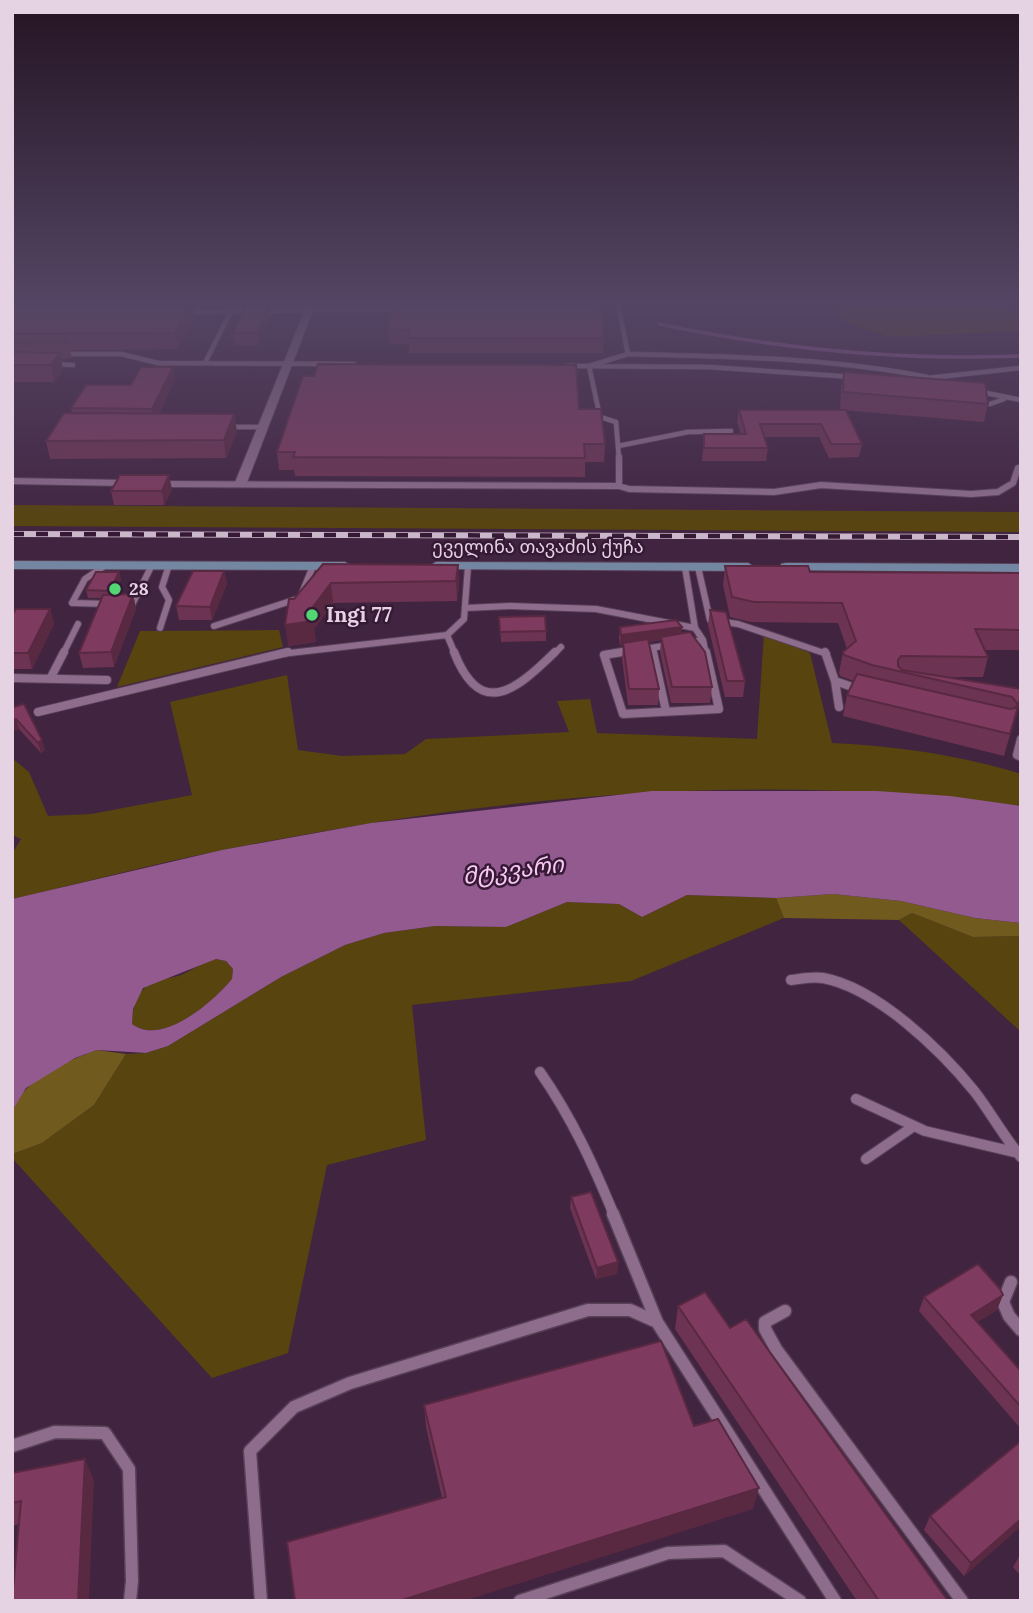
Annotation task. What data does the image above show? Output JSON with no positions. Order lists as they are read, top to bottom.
{
  "streets": {
    "main road": ["ეველინა თავაძის ქუჩა"]
  },
  "water": ["მტკვარი"],
  "places": ["28", "Ingi 77"]
}
